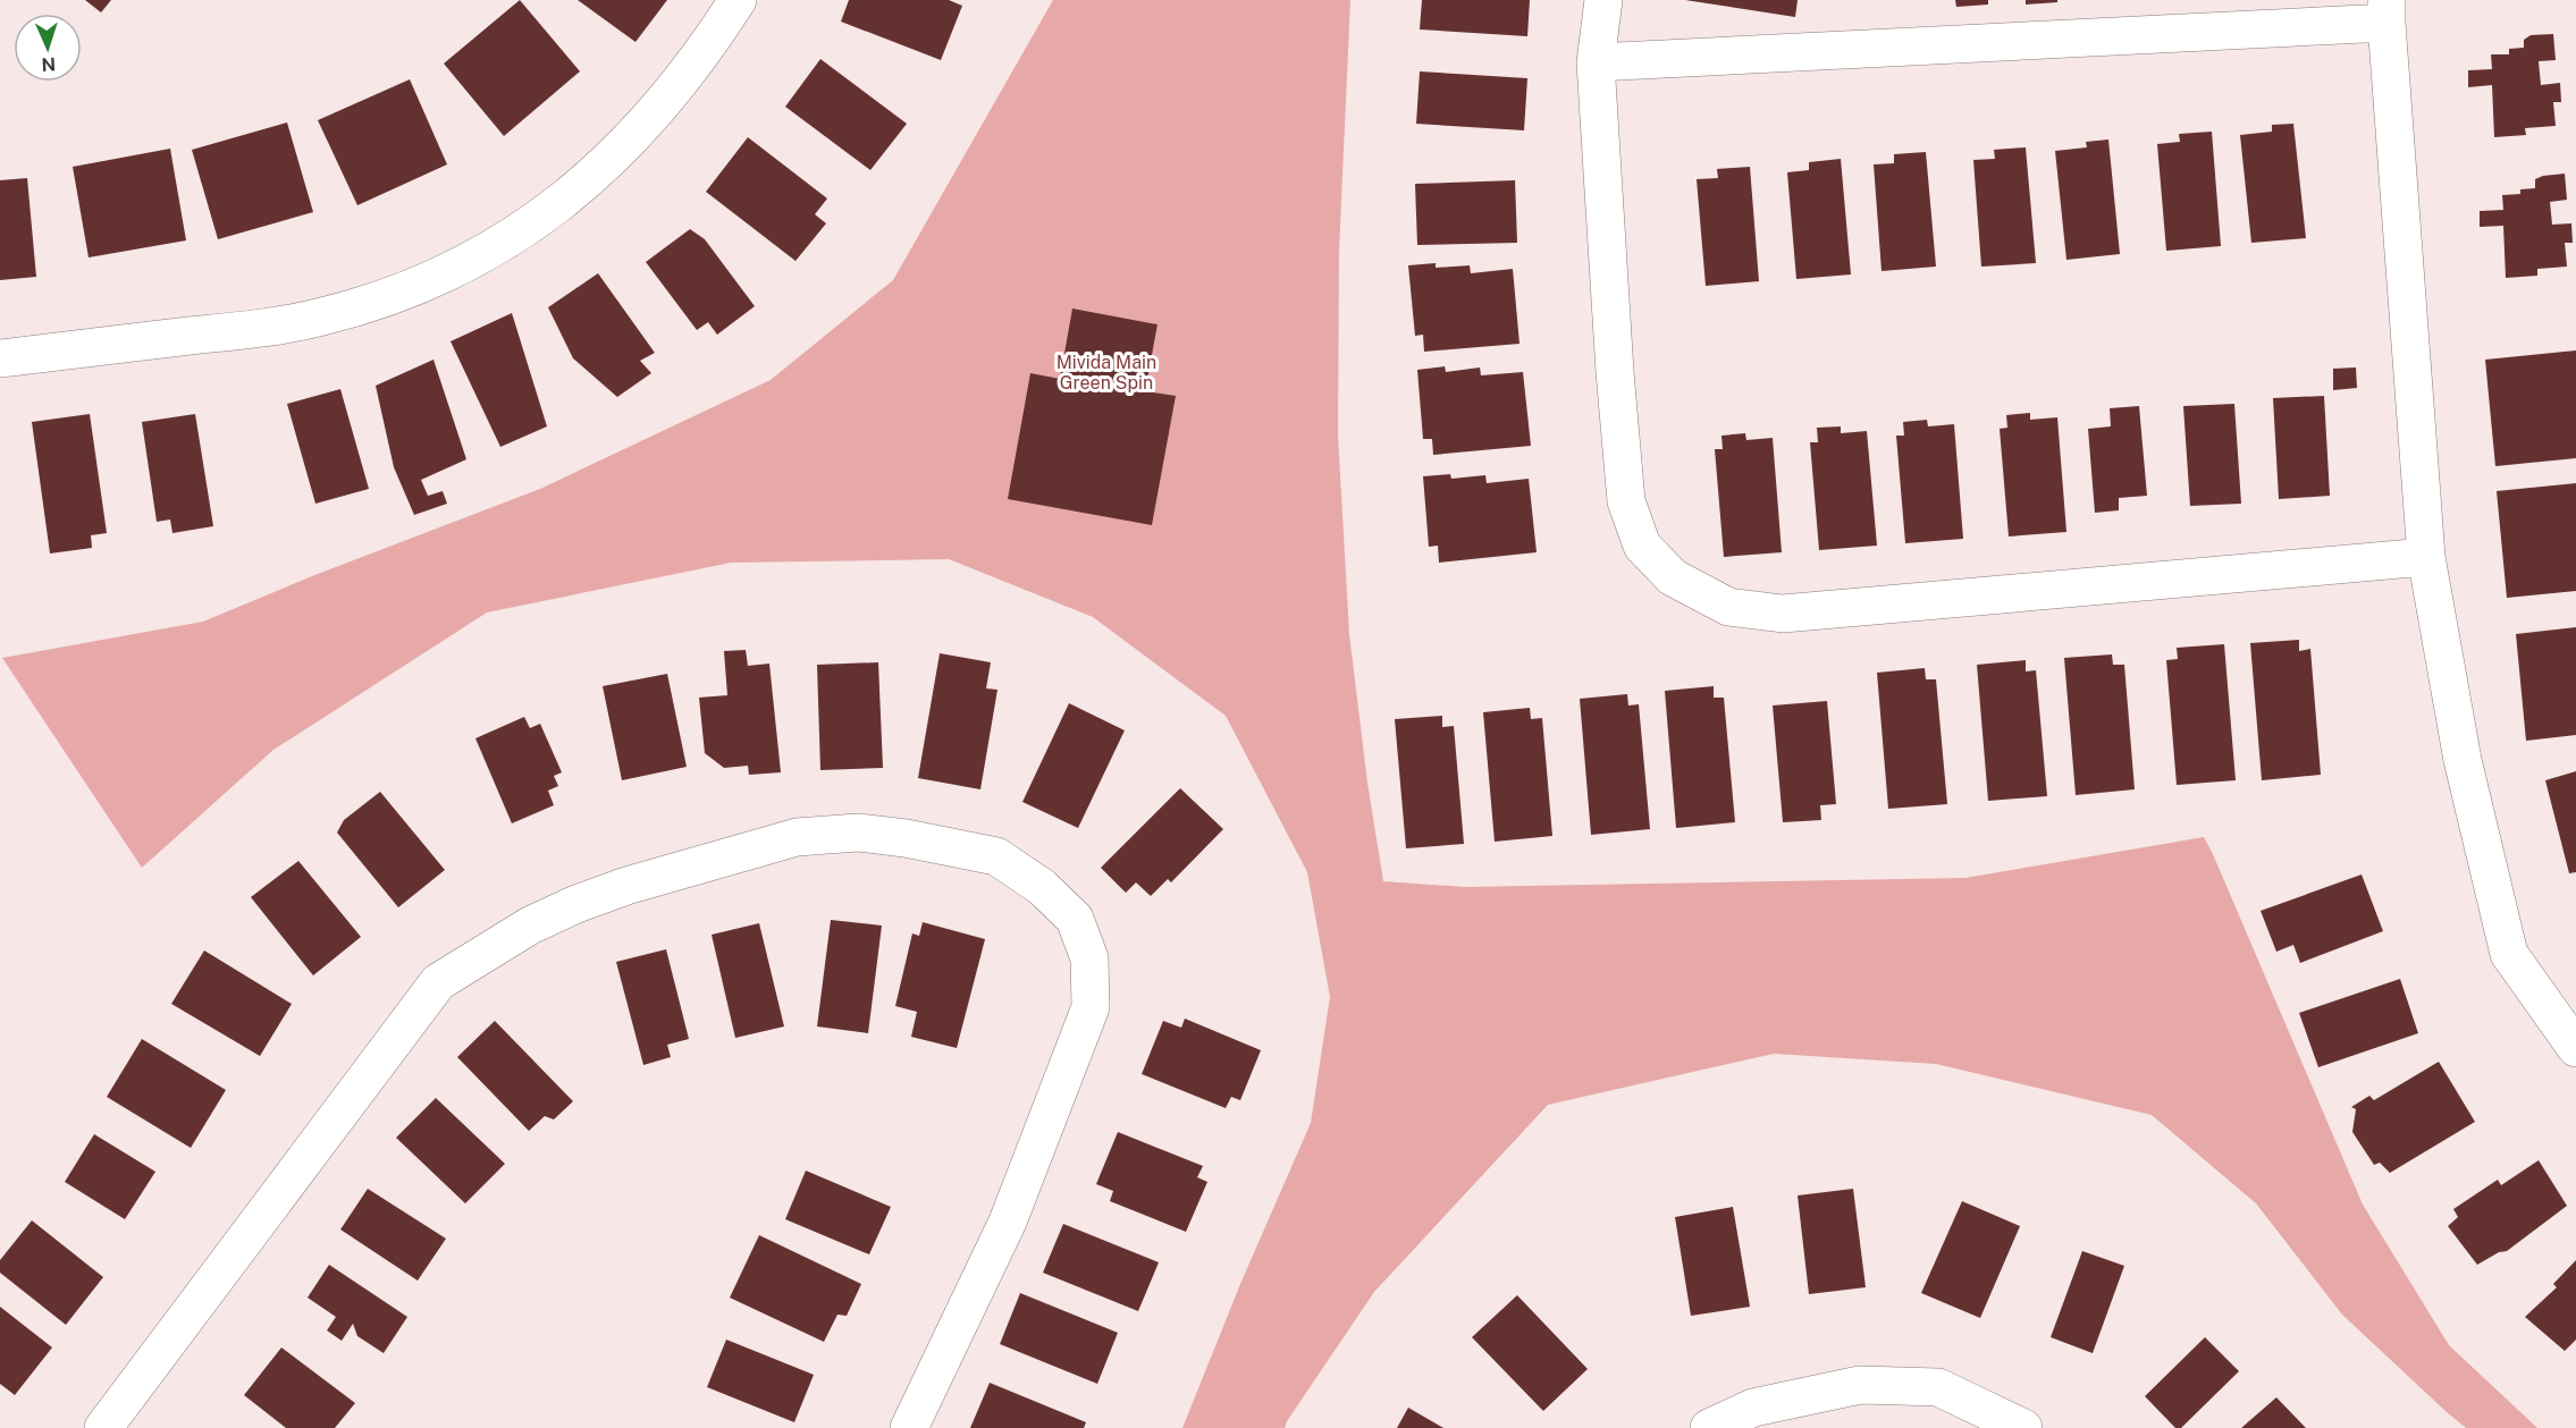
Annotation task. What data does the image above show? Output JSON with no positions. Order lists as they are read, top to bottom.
{
  "parks": ["Mivida Main Green Spin"],
  "north": "bottom"
}
